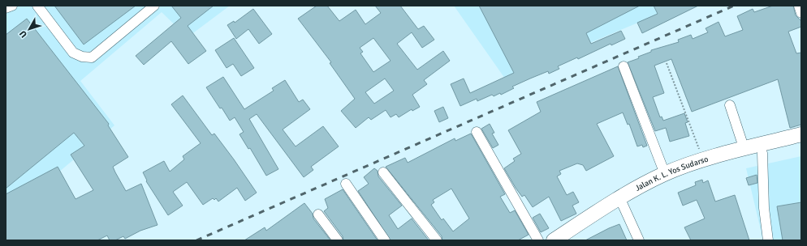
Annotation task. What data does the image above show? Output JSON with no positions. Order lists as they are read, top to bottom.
{
  "streets": {
    "highway": ["Jalan K. L. Yos Sudarso"]
  },
  "north": "bottom left"
}
